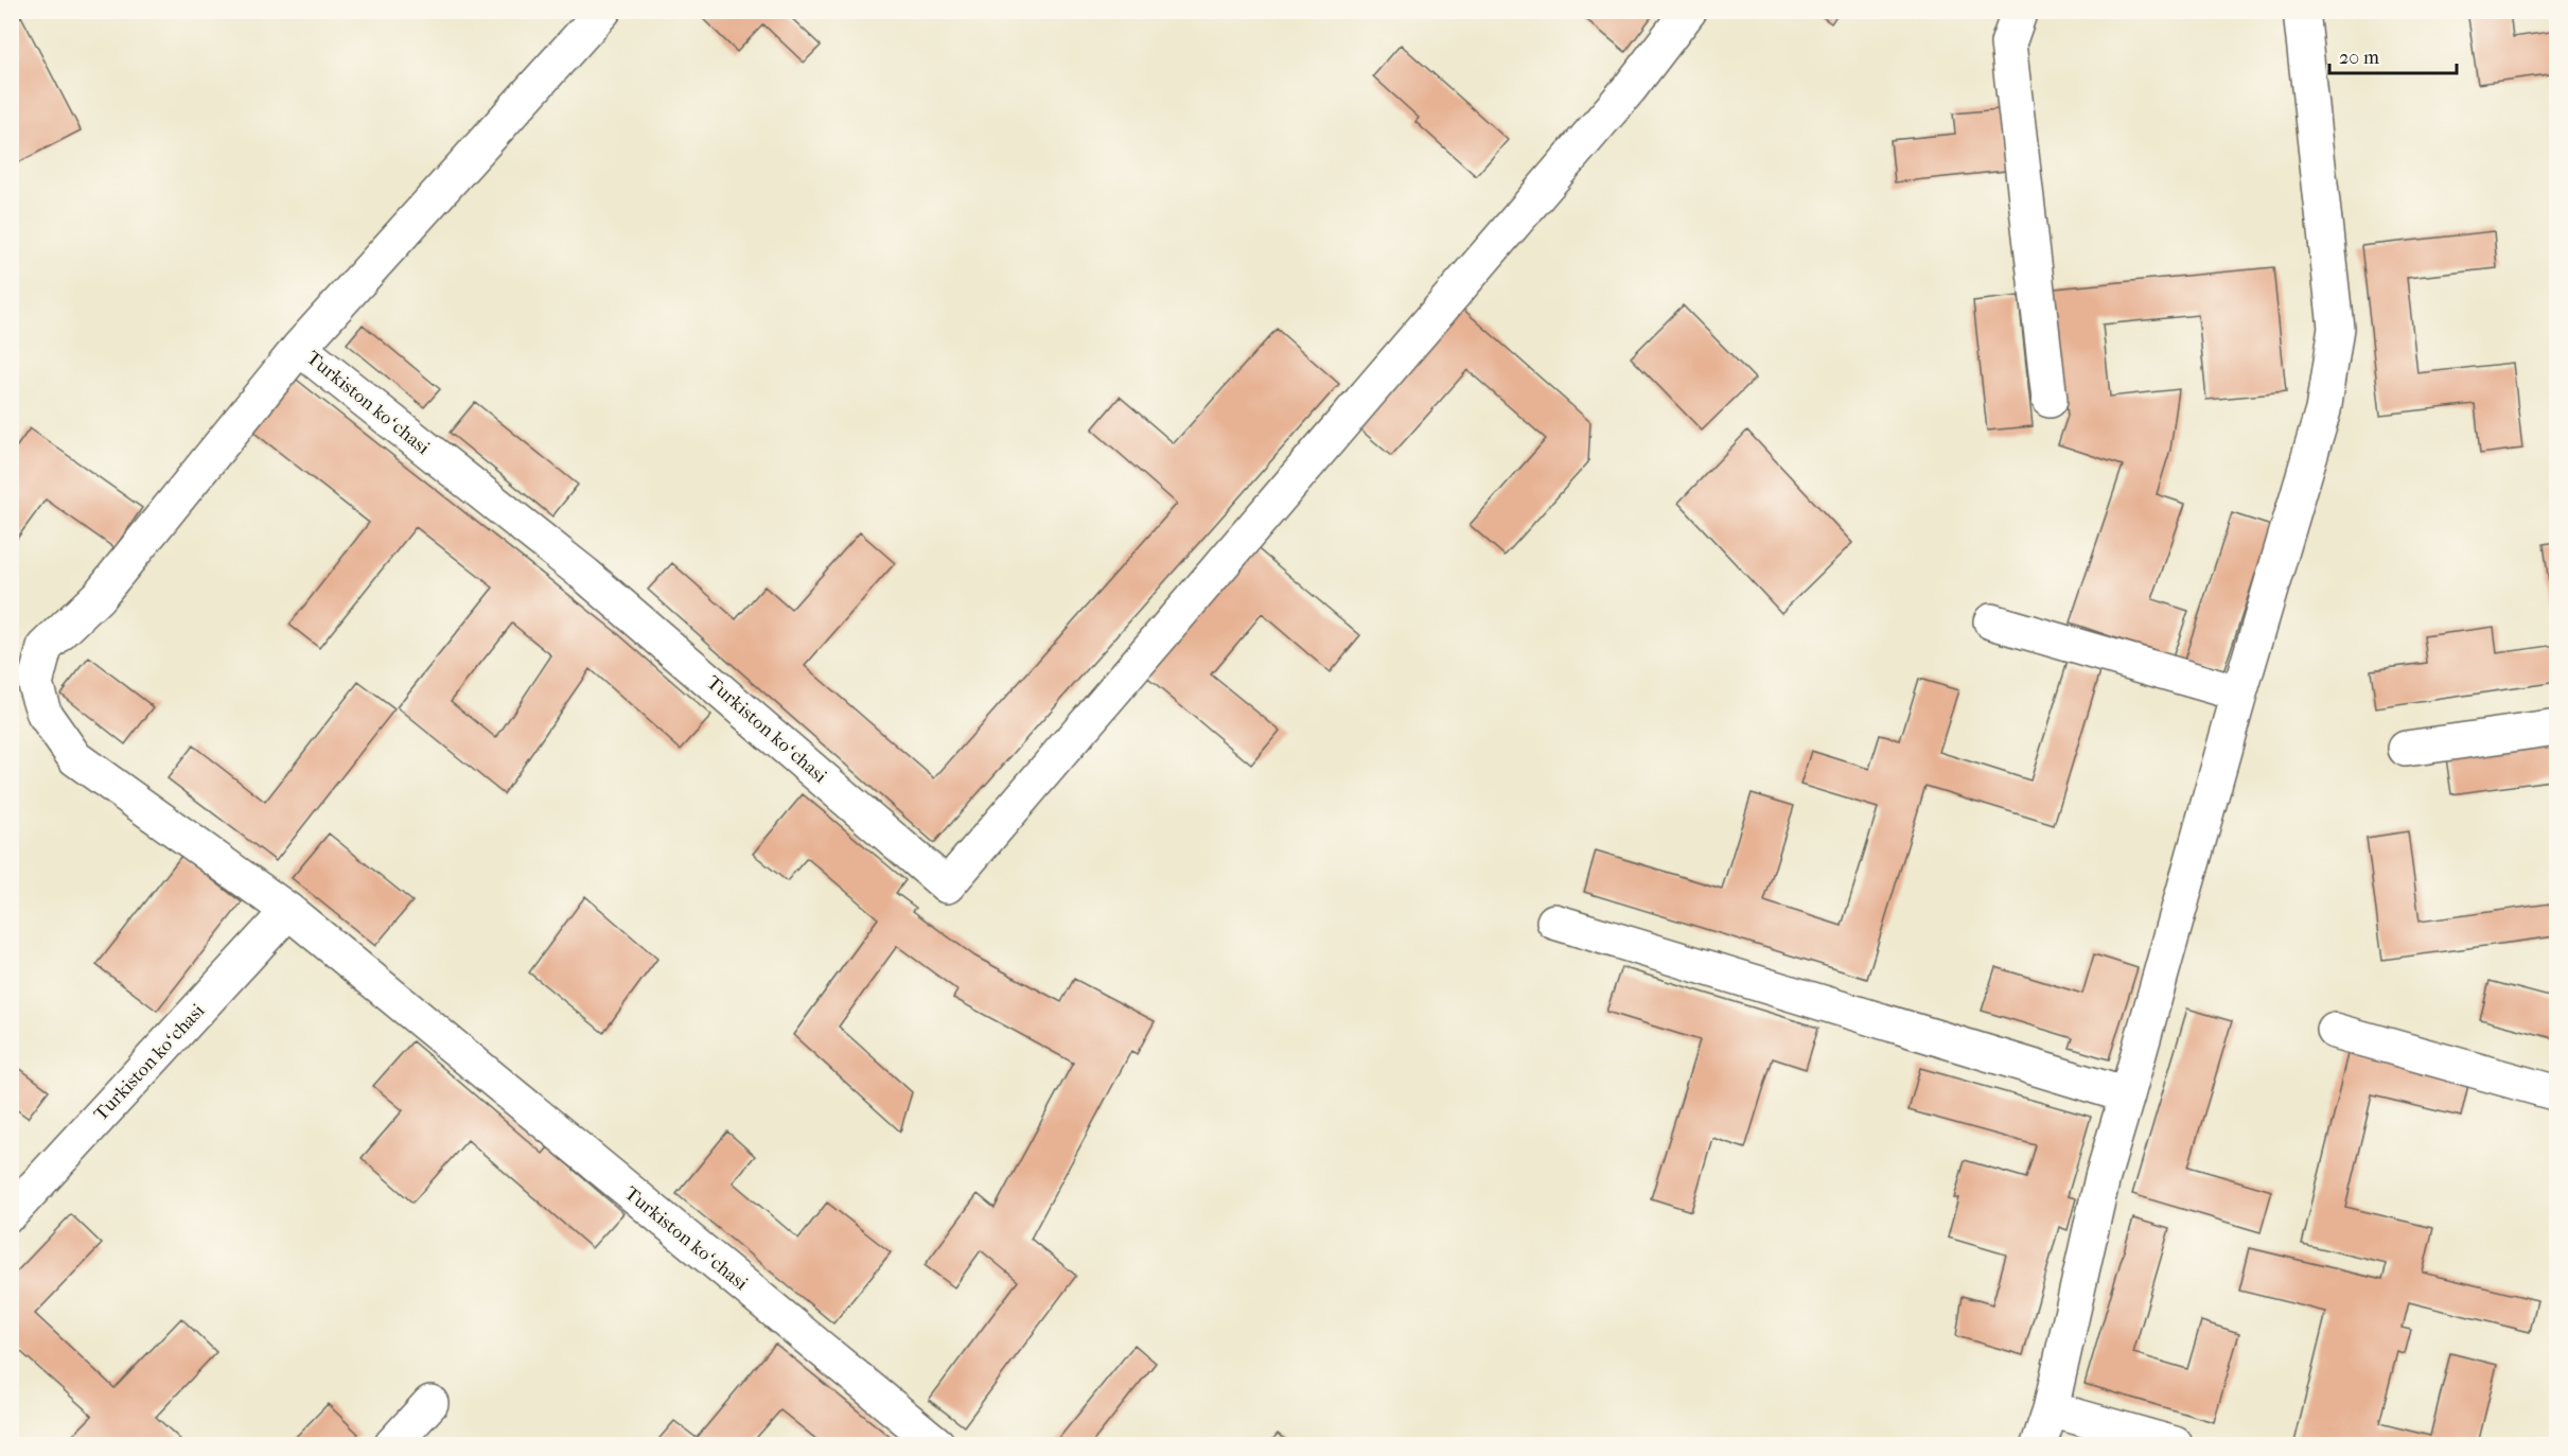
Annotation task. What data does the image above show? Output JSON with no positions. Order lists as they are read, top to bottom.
{
  "streets": {
    "street": ["Turkiston koʻchasi"]
  },
  "scale_bar": "20 m"
}
